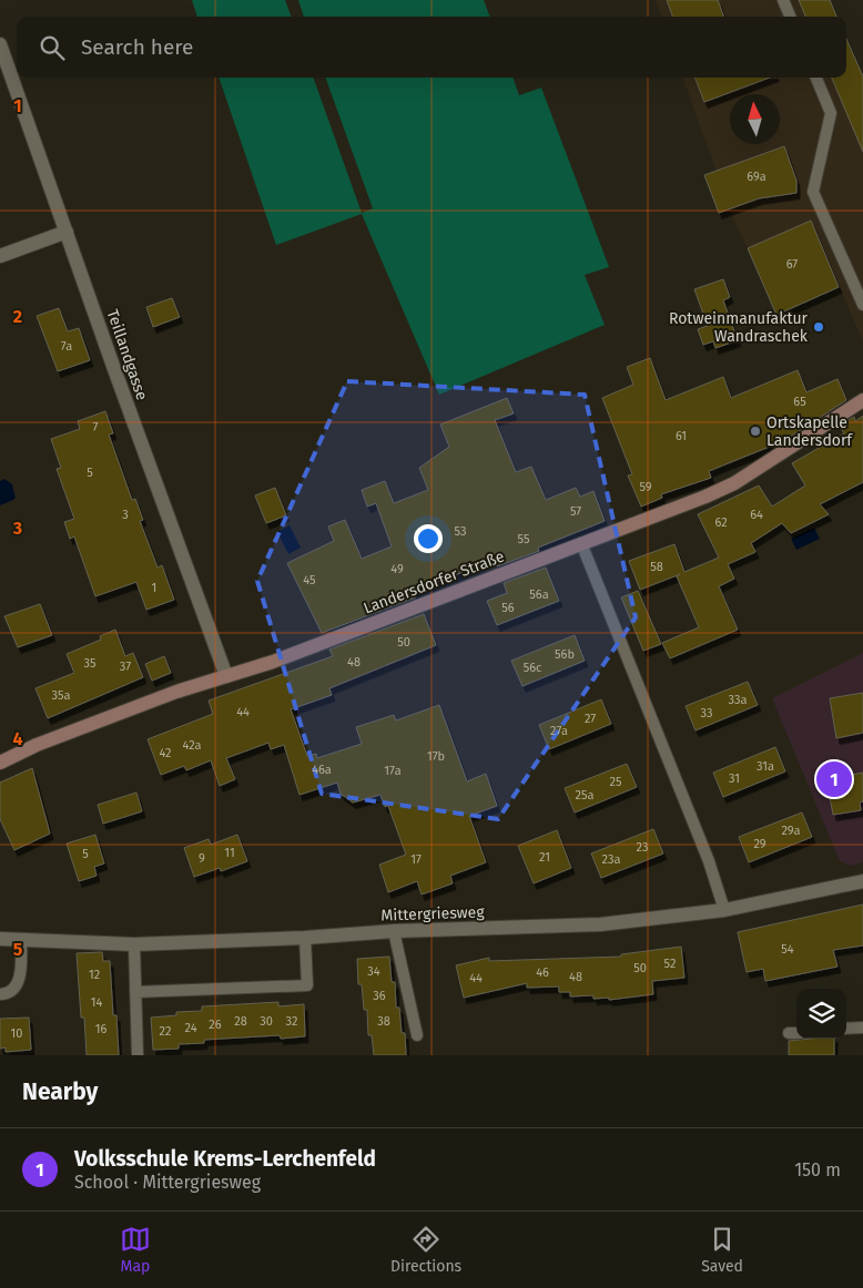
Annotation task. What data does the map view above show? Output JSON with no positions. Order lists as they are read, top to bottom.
{
  "streets": {
    "main road": ["Landersdorfer Straße"],
    "street": ["Teillandgasse", "Mittergriesweg"]
  },
  "crossings": [
    ["Teillandgasse", "Landersdorfer Straße"]
  ],
  "places": ["Rotweinmanufaktur Wandraschek", "Ortskapelle Landersdorf"],
  "house_numbers": [
    "69a",
    "67",
    "7a",
    "65",
    "7",
    "61",
    "5",
    "59",
    "57",
    "3",
    "64",
    "62",
    "53",
    "55",
    "58",
    "49",
    "45",
    "1",
    "56a",
    "56",
    "50",
    "56b",
    "48",
    "35",
    "37",
    "56c",
    "35a",
    "33a",
    "44",
    "33",
    "27",
    "27a",
    "42a",
    "42",
    "17b",
    "31a",
    "46a",
    "17a",
    "31",
    "25",
    "25a",
    "29a",
    "29",
    "23",
    "11",
    "5",
    "21",
    "9",
    "17",
    "23a",
    "54",
    "52",
    "50",
    "34",
    "46",
    "12",
    "48",
    "44",
    "36",
    "14",
    "28",
    "30",
    "32",
    "38",
    "26",
    "24",
    "16",
    "22",
    "10"
  ],
  "north": "top",
  "page": {
    "search": "Search here",
    "pins": "1",
    "heading": "Nearby",
    "list": [
      {
        "mark": "1",
        "name": "Volksschule Krems-Lerchenfeld",
        "note": "School · Mittergriesweg",
        "value": "150 m"
      }
    ],
    "nav": ["Map", "Directions", "Saved"]
  },
  "grid": {
    "rows": [
      "1",
      "2",
      "3",
      "4",
      "5"
    ]
  }
}
